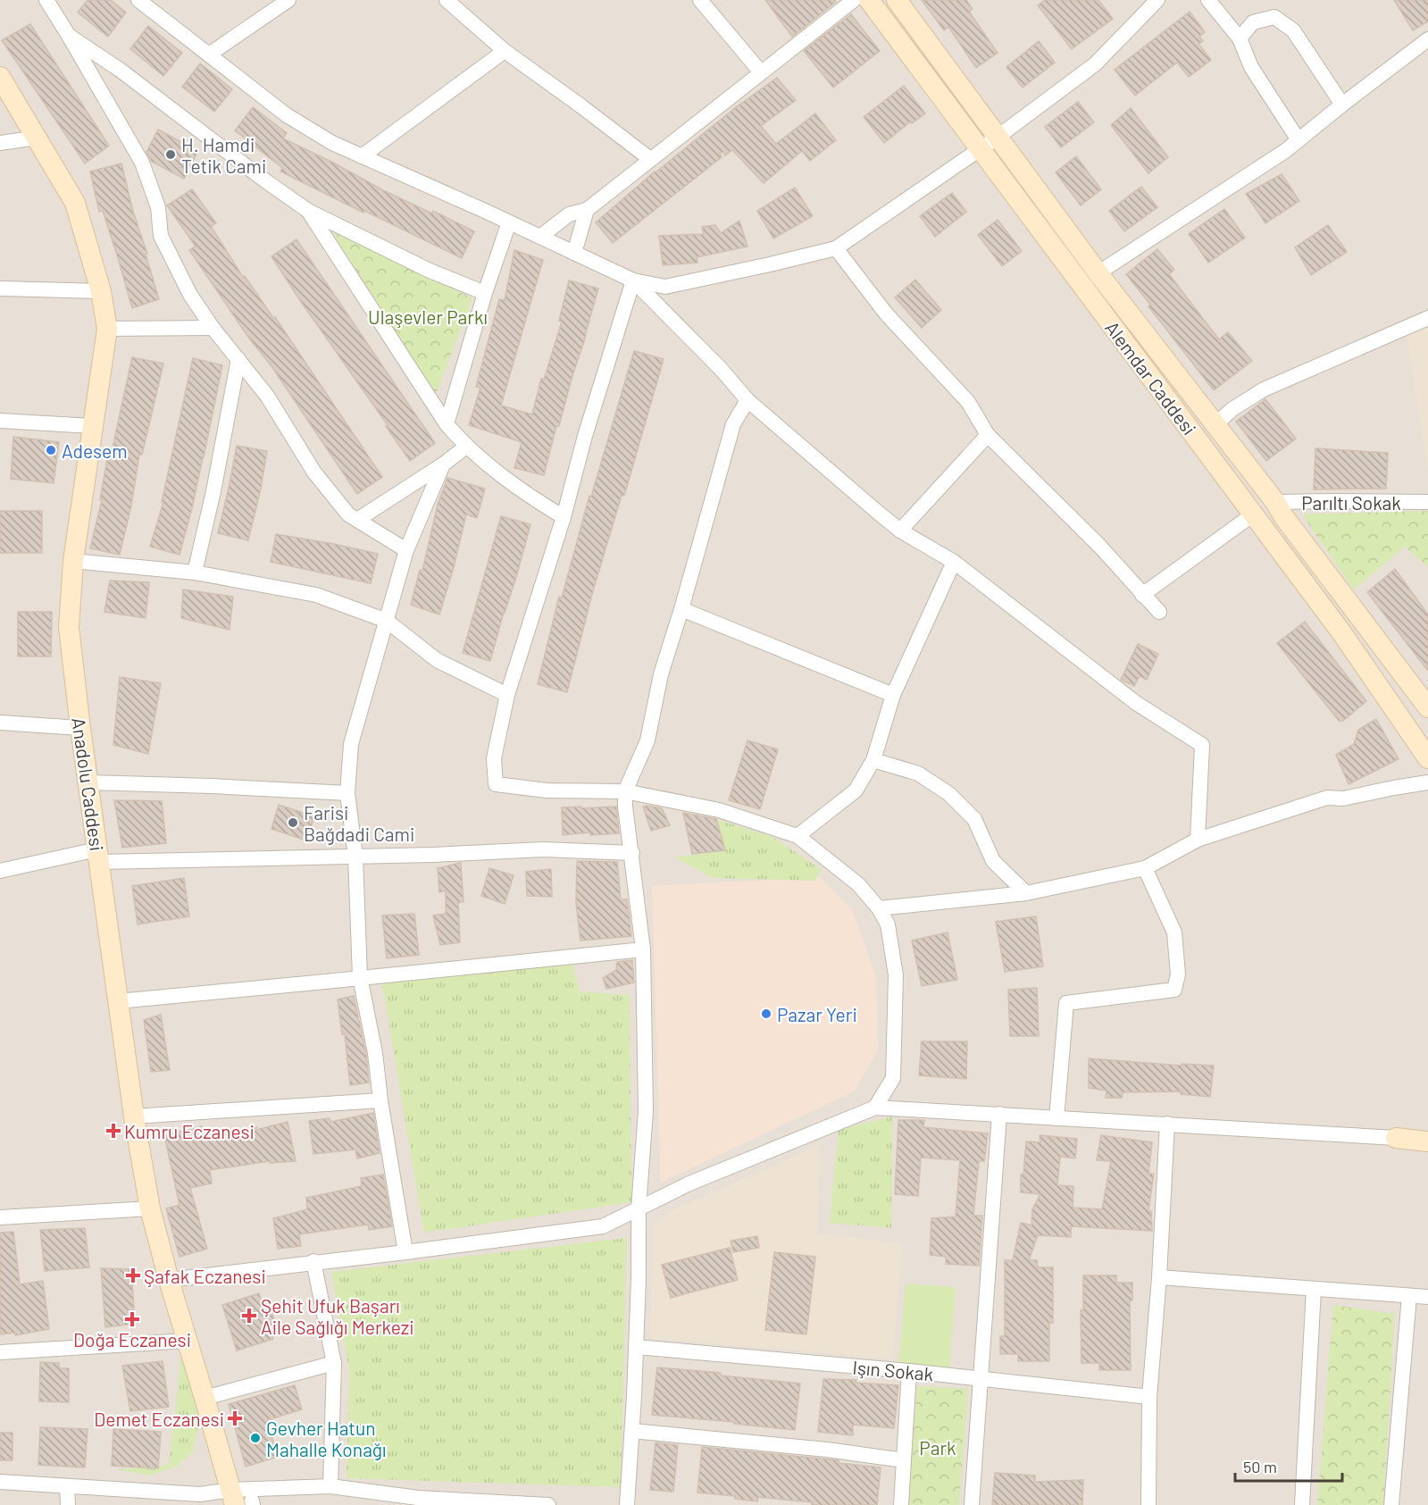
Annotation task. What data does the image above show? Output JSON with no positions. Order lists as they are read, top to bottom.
{
  "streets": {
    "main road": ["Alemdar Caddesi", "Anadolu Caddesi"],
    "street": ["Parıltı Sokak", "Işın Sokak"]
  },
  "crossings": [
    ["Alemdar Caddesi", "Parıltı Sokak"]
  ],
  "parks": ["Ulaşevler Parkı", "Park"],
  "places": {
    "other": [
      "H. Hamdi Tetik Cami",
      "Adesem",
      "Farisi Bağdadi Cami",
      "Pazar Yeri",
      "Gevher Hatun Mahalle Konağı"
    ],
    "health": [
      "Kumru Eczanesi",
      "Şafak Eczanesi",
      "Şehit Ufuk Başarı Aile Sağlığı Merkezi",
      "Doğa Eczanesi",
      "Demet Eczanesi"
    ]
  },
  "scale_bar": "50 m"
}
